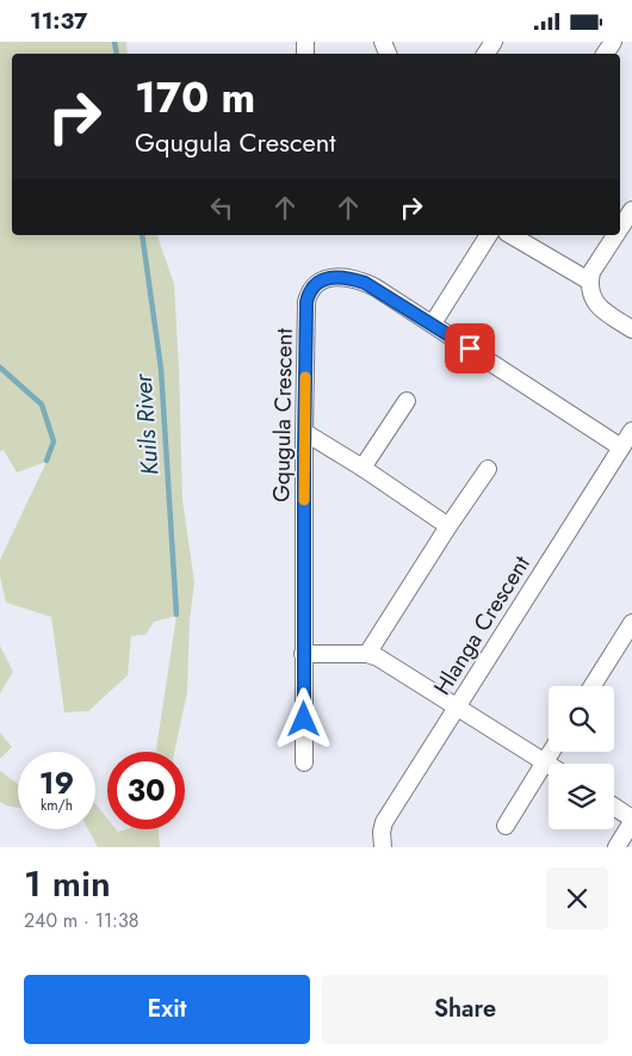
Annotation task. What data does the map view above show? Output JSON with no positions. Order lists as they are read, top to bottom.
{
  "streets": {
    "street": ["Gqugula Crescent", "Hlanga Crescent"]
  },
  "crossings": [
    ["Gqugula Crescent", "Hlanga Crescent"]
  ],
  "water": ["Kuils River"],
  "page": {
    "status": "11:37",
    "turn": ["170 m", "Gqugula Crescent"],
    "speed": "19 km/h",
    "limit": "30",
    "heading": ["1 min", "240 m · 11:38"],
    "buttons": ["Exit", "Share"]
  }
}
